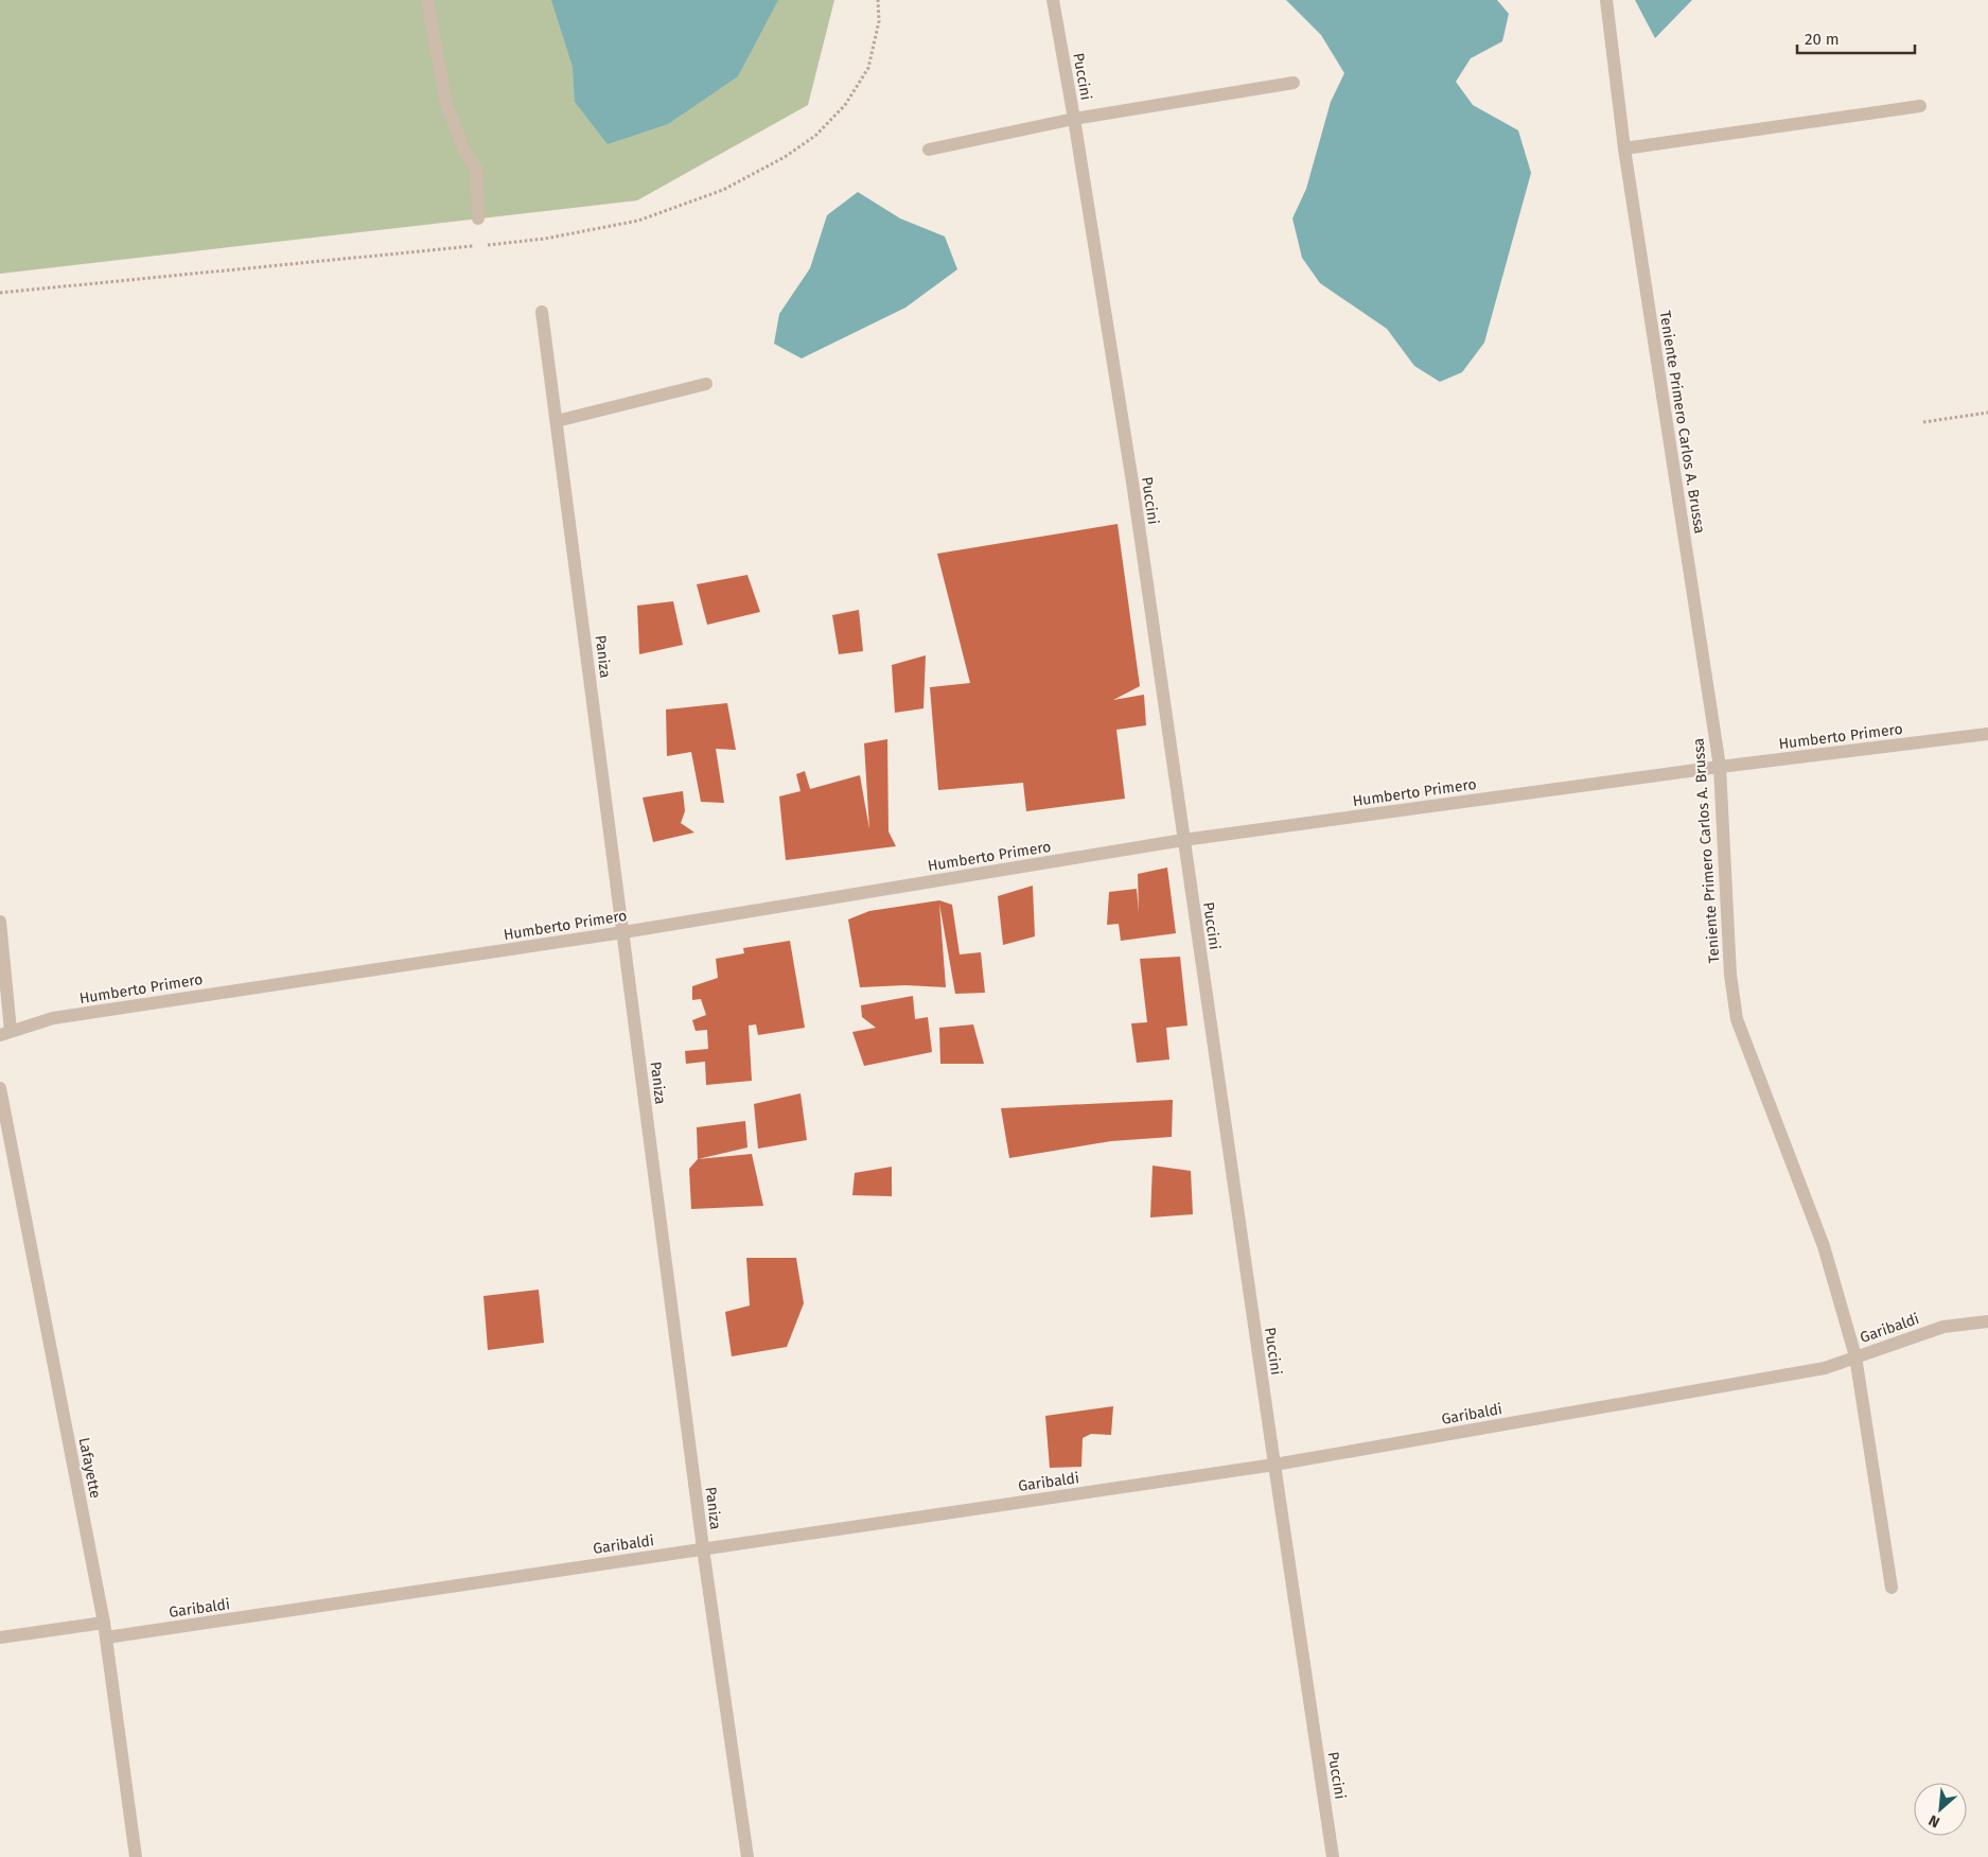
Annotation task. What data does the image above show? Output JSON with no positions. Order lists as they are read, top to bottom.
{
  "streets": {
    "street": [
      "Puccini",
      "Teniente Primero Carlos A. Brussa",
      "Paniza",
      "Humberto Primero",
      "Garibaldi",
      "Lafayette"
    ]
  },
  "crossings": [
    ["Puccini", "Humberto Primero"],
    ["Puccini", "Garibaldi"],
    ["Teniente Primero Carlos A. Brussa", "Humberto Primero"],
    ["Teniente Primero Carlos A. Brussa", "Garibaldi"],
    ["Paniza", "Humberto Primero"],
    ["Paniza", "Garibaldi"],
    ["Garibaldi", "Lafayette"]
  ],
  "scale_bar": "20 m",
  "north": "bottom left"
}
